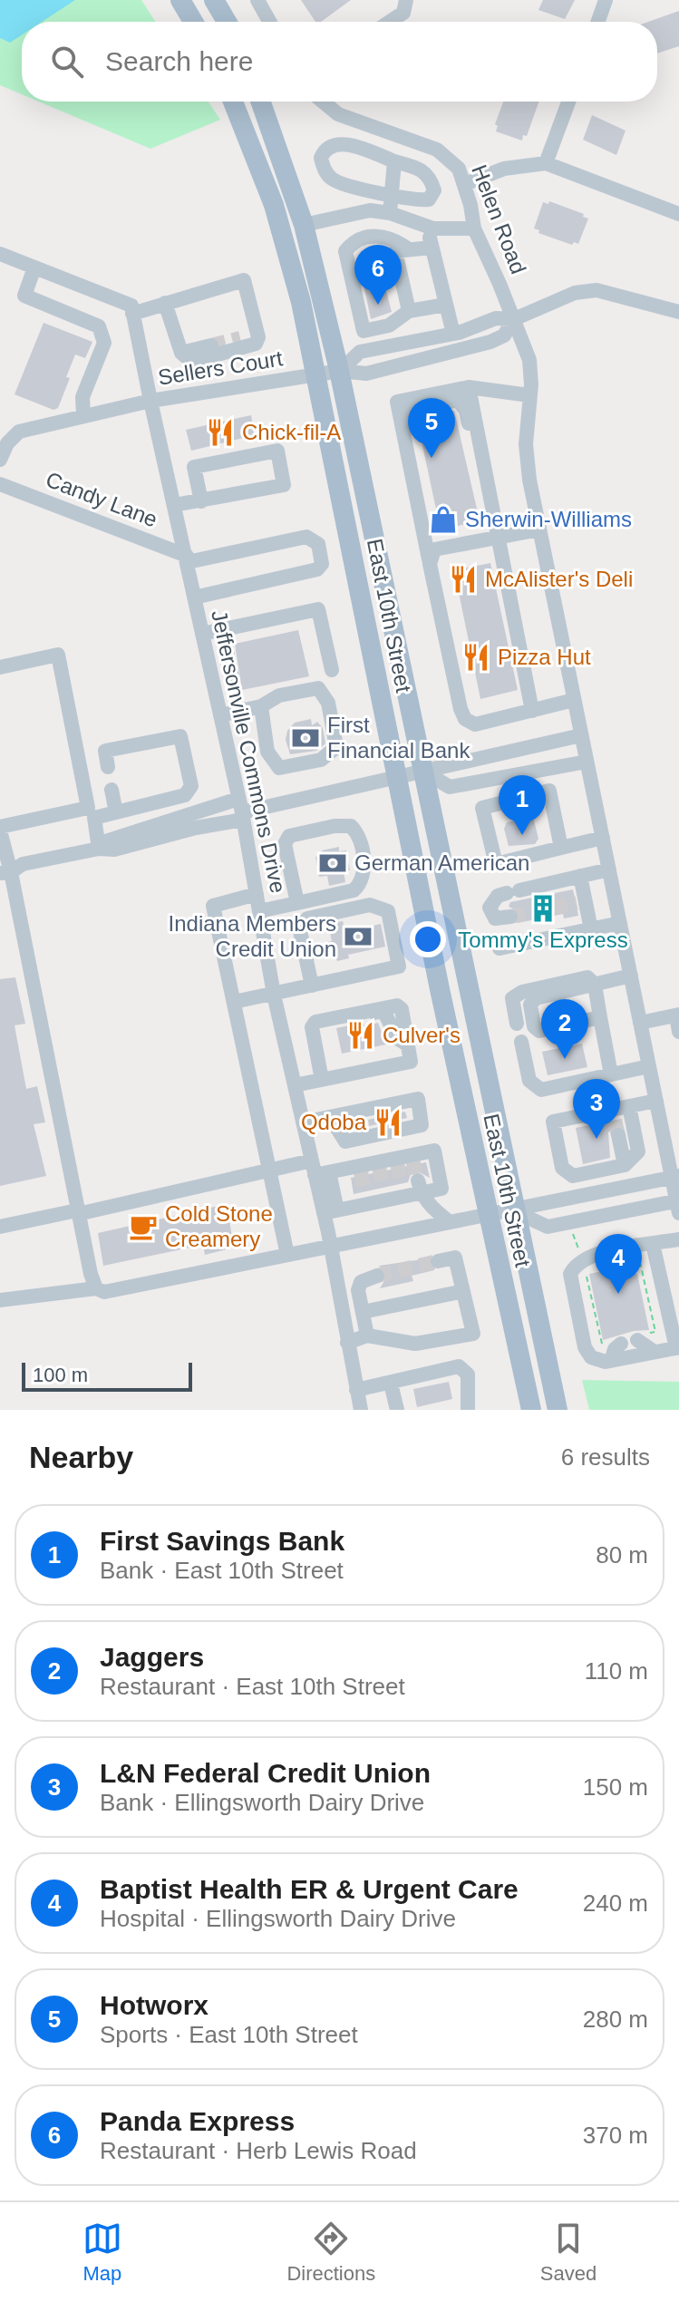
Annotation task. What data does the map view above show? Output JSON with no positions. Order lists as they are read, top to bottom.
{
  "streets": {
    "main road": ["East 10th Street"],
    "street": [
      "Helen Road",
      "Sellers Court",
      "Candy Lane",
      "Jeffersonville Commons Drive"
    ]
  },
  "crossings": [
    ["Sellers Court", "East 10th Street"],
    ["Sellers Court", "Jeffersonville Commons Drive"],
    ["Candy Lane", "Jeffersonville Commons Drive"]
  ],
  "places": {
    "restaurant": [
      "Chick-fil-A",
      "McAlister's Deli",
      "Pizza Hut",
      "Culver's",
      "Qdoba"
    ],
    "shop": ["Sherwin-Williams"],
    "bank": ["First Financial Bank", "German American", "Indiana Members Credit Union"],
    "building": ["Tommy's Express"],
    "cafe": ["Cold Stone Creamery"]
  },
  "scale_bar": "100 m",
  "page": {
    "search": "Search here",
    "pins": [
      "6",
      "5",
      "1",
      "2",
      "3",
      "4"
    ],
    "scale": "100 m",
    "heading": ["Nearby", "6 results"],
    "list": [
      {
        "mark": "1",
        "name": "First Savings Bank",
        "note": "Bank · East 10th Street",
        "value": "80 m"
      },
      {
        "mark": "2",
        "name": "Jaggers",
        "note": "Restaurant · East 10th Street",
        "value": "110 m"
      },
      {
        "mark": "3",
        "name": "L&N Federal Credit Union",
        "note": "Bank · Ellingsworth Dairy Drive",
        "value": "150 m"
      },
      {
        "mark": "4",
        "name": "Baptist Health ER & Urgent Care",
        "note": "Hospital · Ellingsworth Dairy Drive",
        "value": "240 m"
      },
      {
        "mark": "5",
        "name": "Hotworx",
        "note": "Sports · East 10th Street",
        "value": "280 m"
      },
      {
        "mark": "6",
        "name": "Panda Express",
        "note": "Restaurant · Herb Lewis Road",
        "value": "370 m"
      }
    ],
    "nav": ["Map", "Directions", "Saved"]
  }
}
